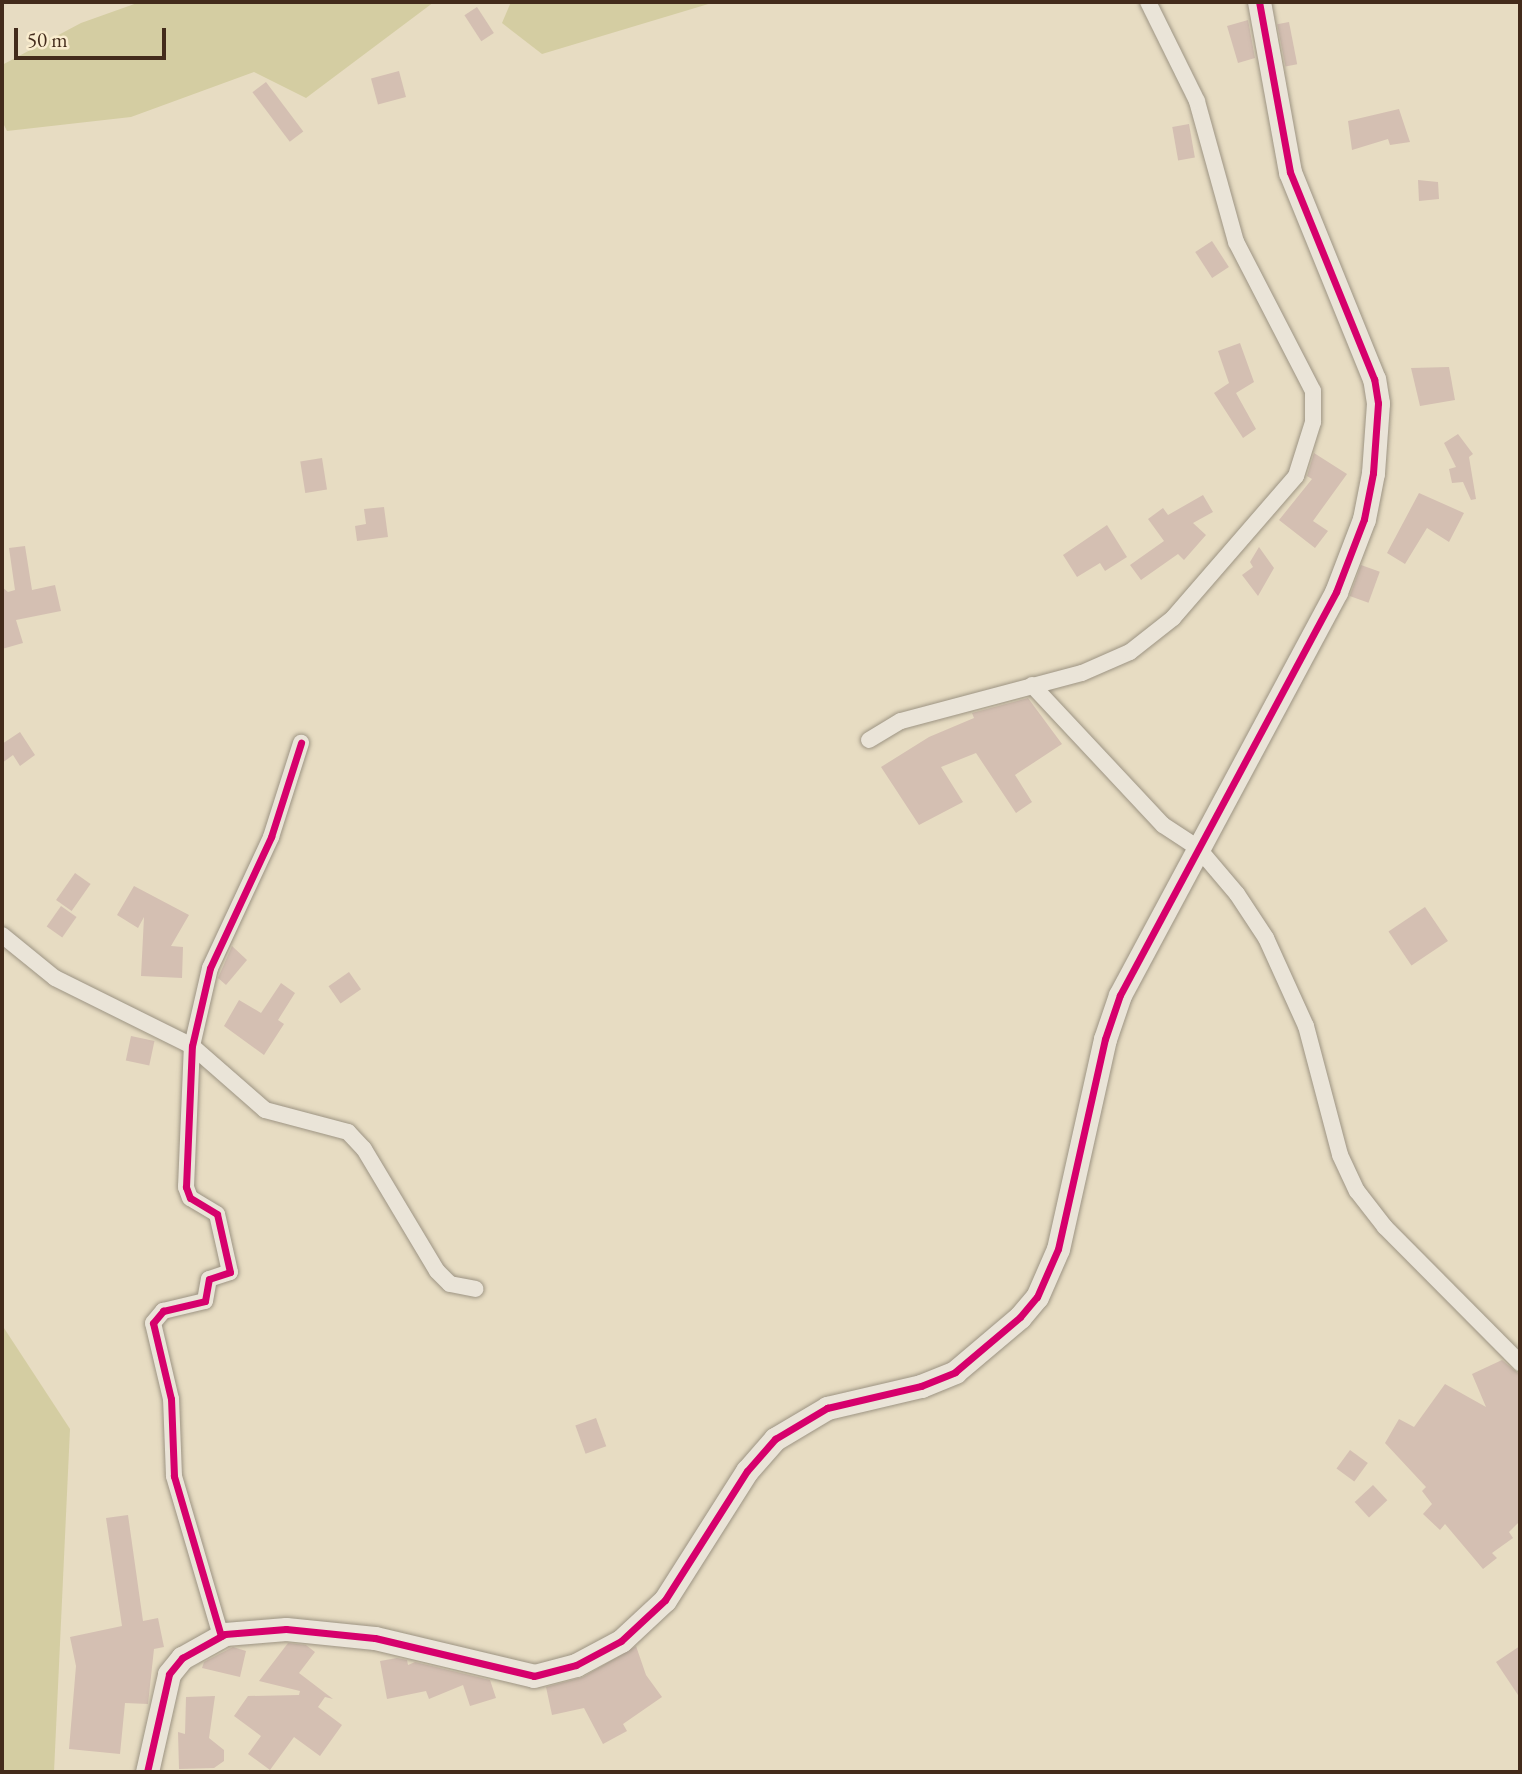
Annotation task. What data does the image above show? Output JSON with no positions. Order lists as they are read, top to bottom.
{
  "scale_bar": "50 m"
}
